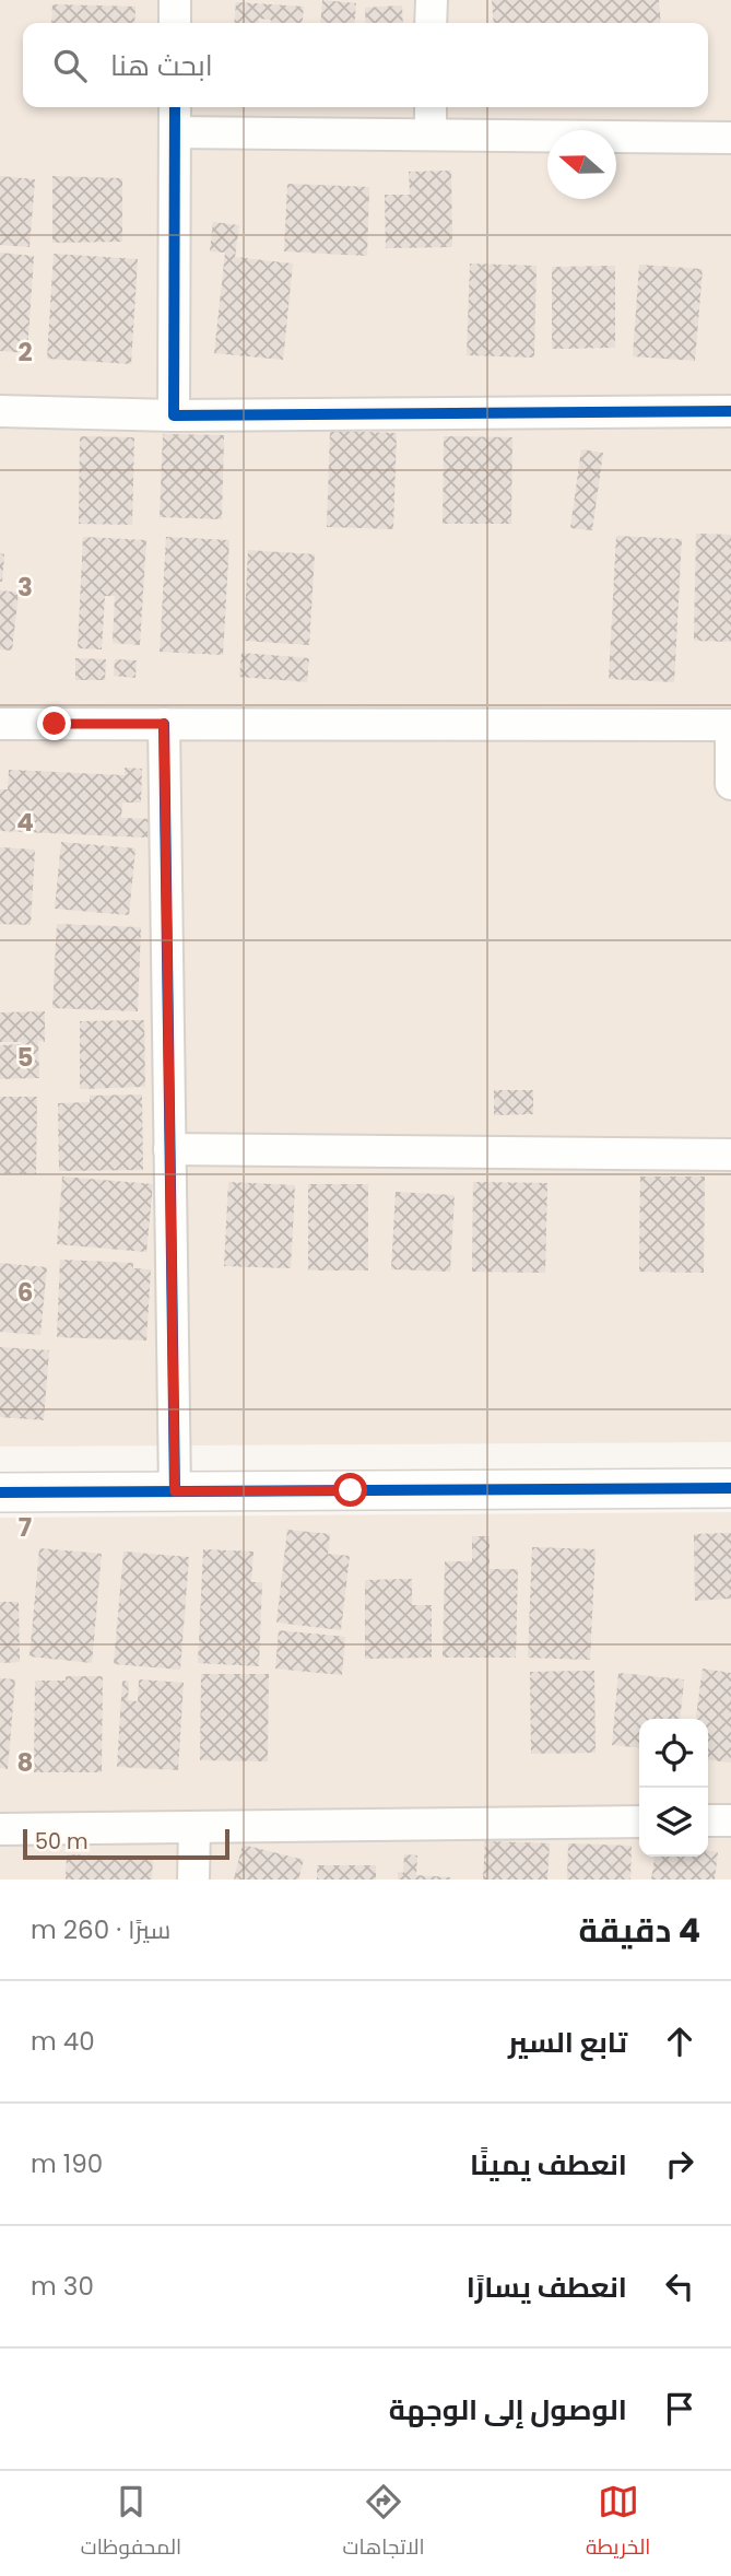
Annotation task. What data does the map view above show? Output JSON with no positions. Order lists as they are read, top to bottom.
{
  "scale_bar": "50 m",
  "north": "left",
  "page": {
    "search": "ابحث هنا",
    "scale": "50 m",
    "heading": ["4 دقيقة", "سيرًا · 260 m"],
    "list": [
      ["تابع السير", "40 m"],
      ["انعطف يمينًا", "190 m"],
      ["انعطف يسارًا", "30 m"],
      "الوصول إلى الوجهة"
    ],
    "nav": ["الخريطة", "الاتجاهات", "المحفوظات"]
  },
  "grid": {
    "rows": [
      "2",
      "3",
      "4",
      "5",
      "6",
      "7",
      "8"
    ]
  }
}
